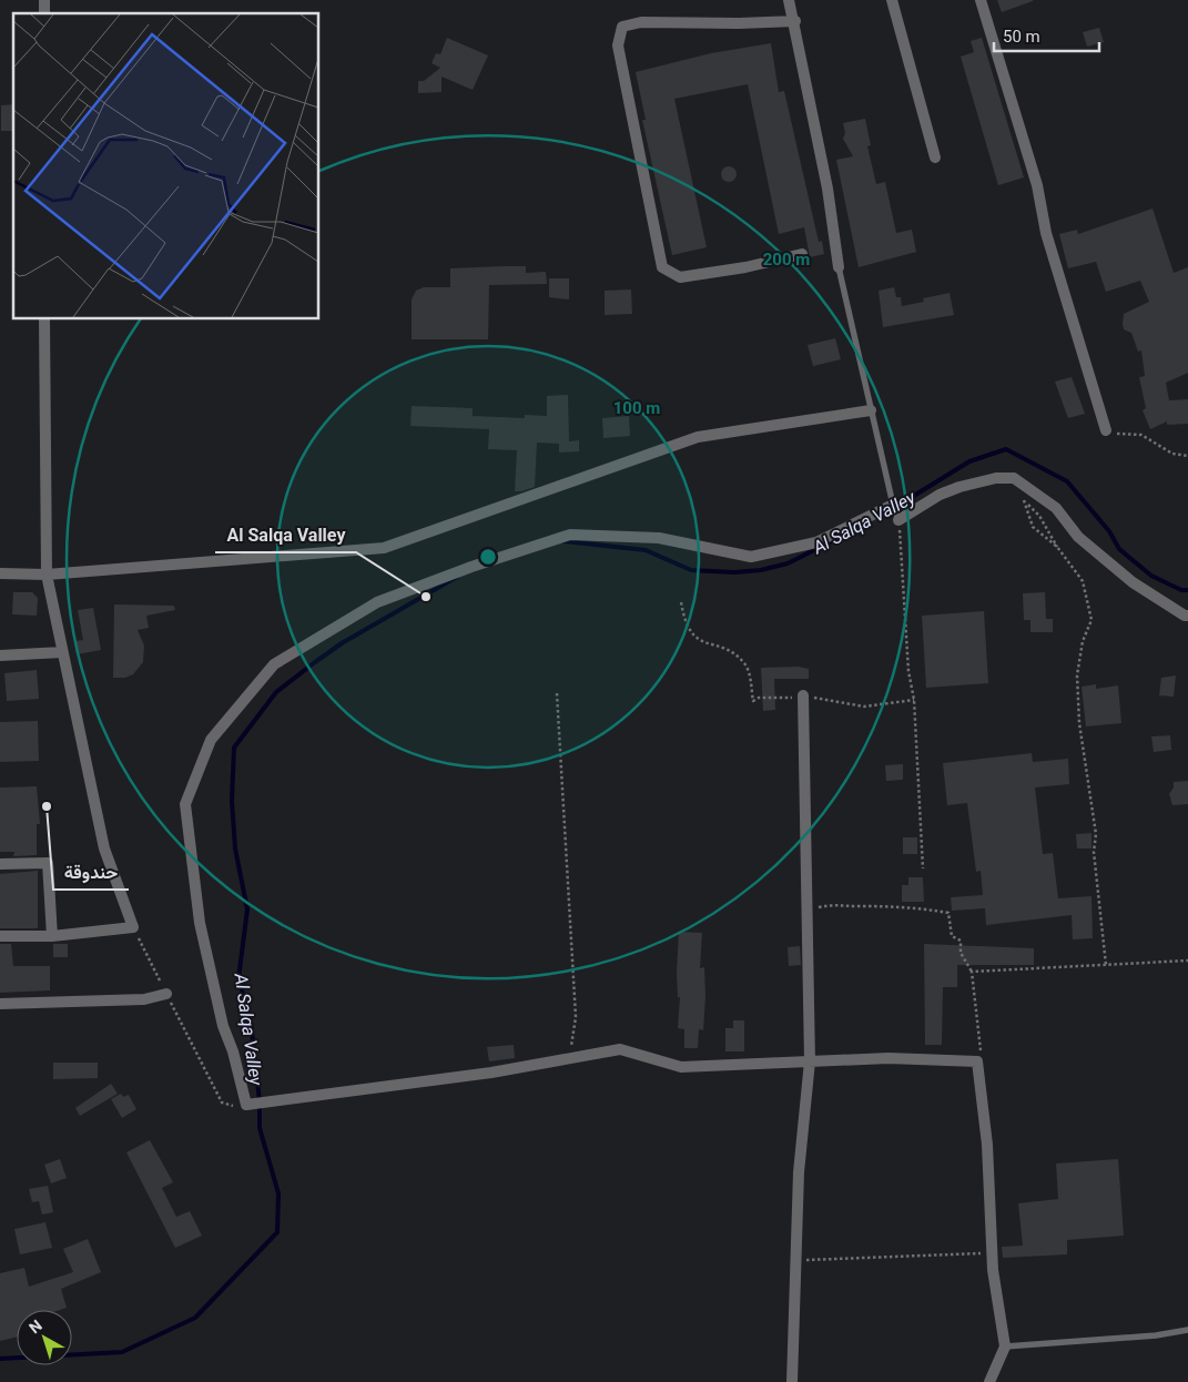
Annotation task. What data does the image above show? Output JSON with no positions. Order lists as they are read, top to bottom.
{
  "water": ["Al Salqa Valley"],
  "places": ["Al Salqa Valley", "حندوقة"],
  "scale_bar": "50 m",
  "north": "top left",
  "rings": ["200 m", "100 m"]
}
